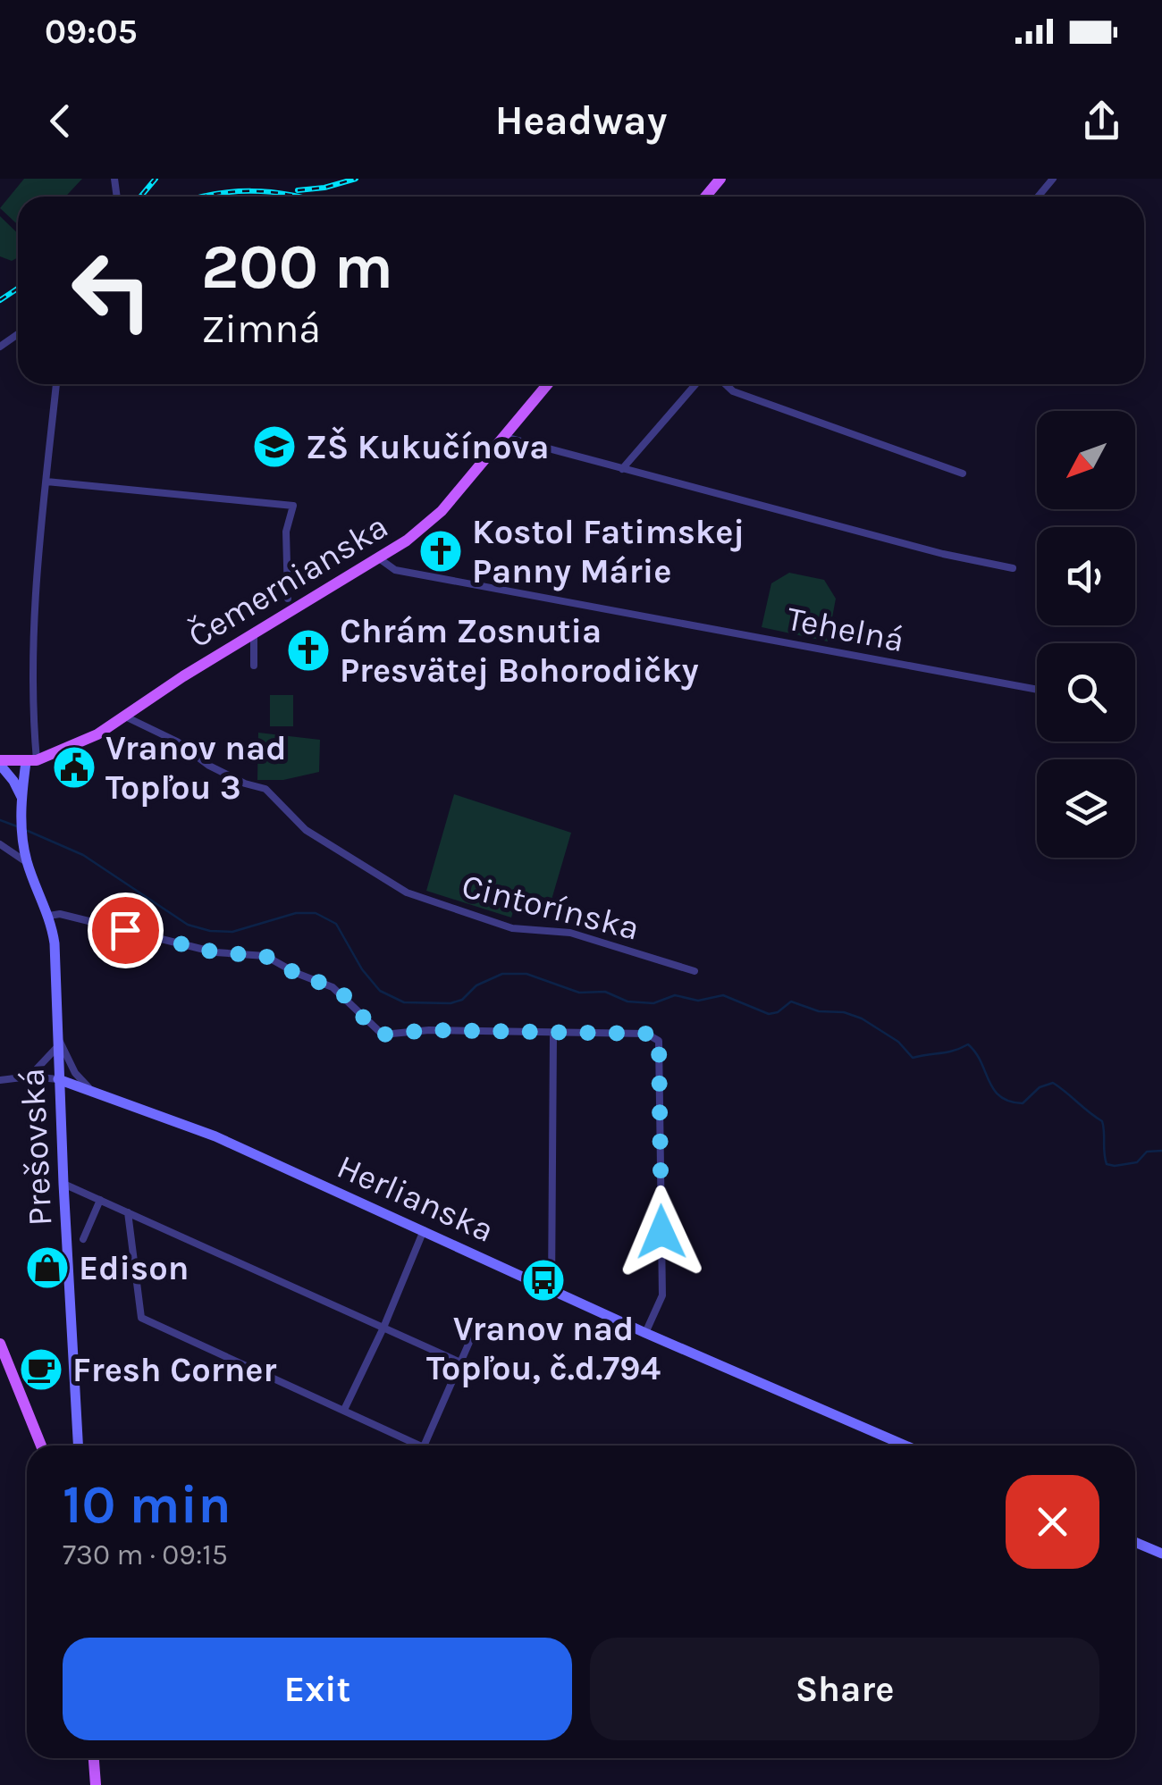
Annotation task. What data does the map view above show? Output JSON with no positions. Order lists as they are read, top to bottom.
{
  "streets": {
    "main road": ["Čemernianska", "Prešovská", "Herlianska"],
    "street": ["Tehelná", "Cintorínska"]
  },
  "crossings": [
    ["Čemernianska", "Tehelná"],
    ["Čemernianska", "Cintorínska"],
    ["Čemernianska", "Prešovská"],
    ["Prešovská", "Herlianska"]
  ],
  "places": {
    "school or university": ["ZŠ Kukučínova"],
    "church": ["Kostol Fatimskej Panny Márie", "Chrám Zosnutia Presvätej Bohorodičky"],
    "public building": ["Vranov nad Topľou 3"],
    "shop": ["Edison"],
    "bus stop": ["Vranov nad Topľou, č.d.794"],
    "cafe": ["Fresh Corner"]
  },
  "north": "bottom left",
  "page": {
    "status": "09:05",
    "header": "Headway",
    "turn": ["200 m", "Zimná"],
    "heading": ["10 min", "730 m · 09:15"],
    "buttons": ["Exit", "Share"]
  }
}
